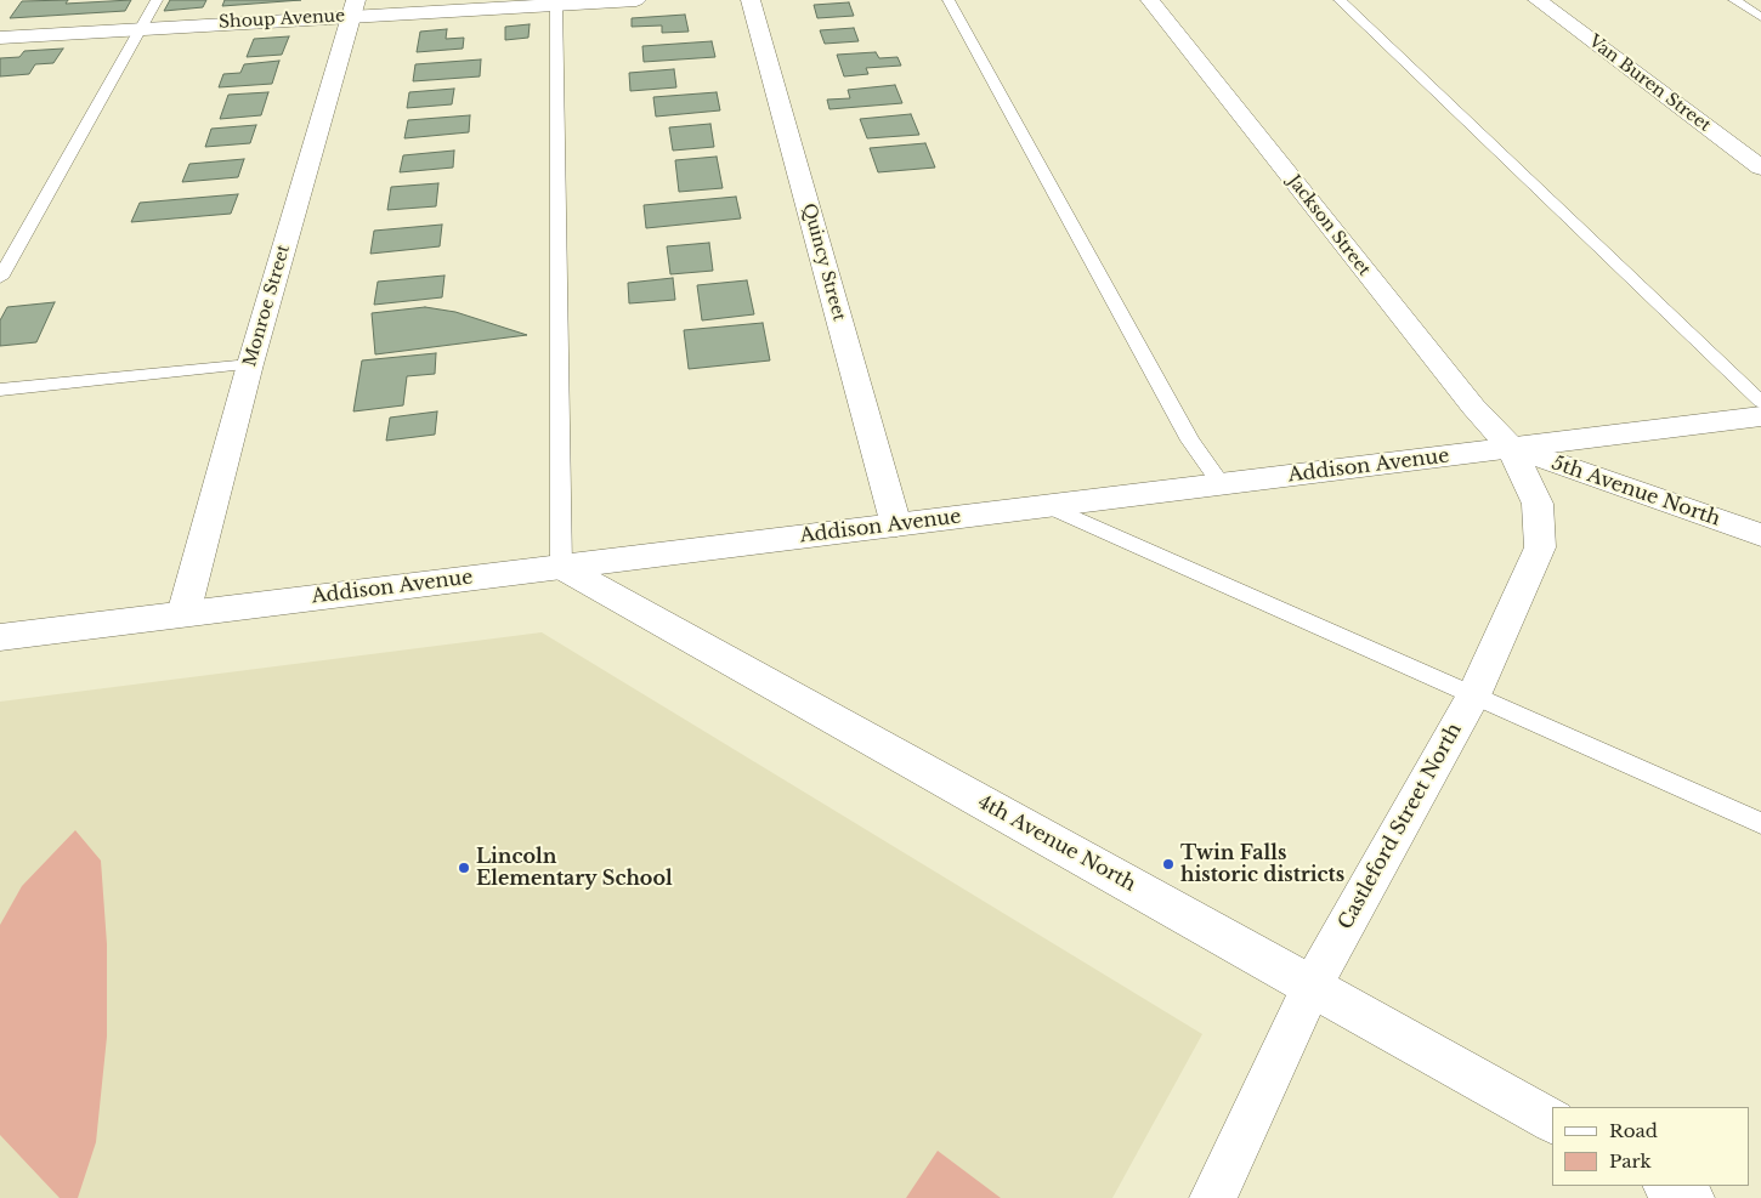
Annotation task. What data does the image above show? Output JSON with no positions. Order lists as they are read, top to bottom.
{
  "streets": {
    "street": [
      "Shoup Avenue",
      "Van Buren Street",
      "Jackson Street",
      "Quincy Street",
      "Monroe Street",
      "Addison Avenue",
      "5th Avenue North",
      "Castleford Street North",
      "4th Avenue North"
    ]
  },
  "crossings": [
    ["Shoup Avenue", "Monroe Street"],
    ["Jackson Street", "Addison Avenue"],
    ["Jackson Street", "5th Avenue North"],
    ["Jackson Street", "Castleford Street North"],
    ["Quincy Street", "Addison Avenue"],
    ["Monroe Street", "Addison Avenue"],
    ["Addison Avenue", "5th Avenue North"],
    ["Addison Avenue", "Castleford Street North"],
    ["Addison Avenue", "4th Avenue North"],
    ["5th Avenue North", "Castleford Street North"],
    ["Castleford Street North", "4th Avenue North"]
  ],
  "places": ["Twin Falls historic districts", "Lincoln Elementary School"],
  "legend": ["Road", "Park"]
}
